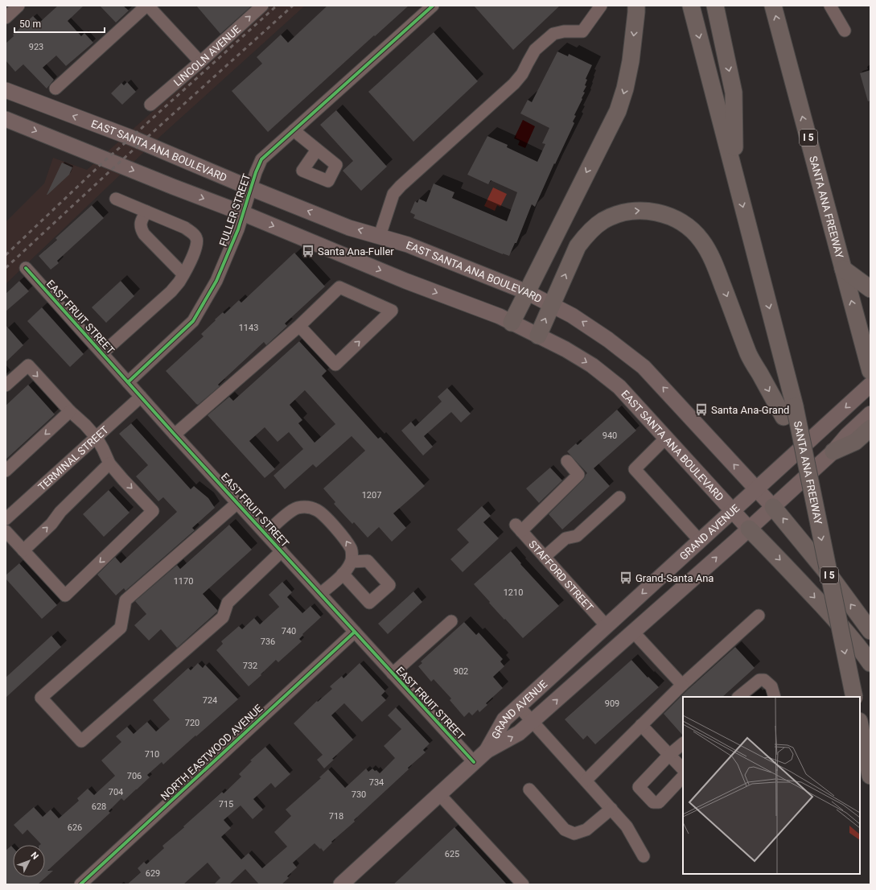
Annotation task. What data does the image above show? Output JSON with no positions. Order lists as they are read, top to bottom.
{
  "streets": {
    "highway": ["I 5", "SANTA ANA FREEWAY"],
    "main road": ["EAST SANTA ANA BOULEVARD", "GRAND AVENUE"],
    "street": [
      "LINCOLN AVENUE",
      "FULLER STREET",
      "EAST FRUIT STREET",
      "TERMINAL STREET",
      "STAFFORD STREET",
      "NORTH EASTWOOD AVENUE"
    ]
  },
  "crossings": [
    ["EAST SANTA ANA BOULEVARD", "FULLER STREET"],
    ["EAST SANTA ANA BOULEVARD", "GRAND AVENUE"],
    ["FULLER STREET", "EAST FRUIT STREET"],
    ["EAST FRUIT STREET", "TERMINAL STREET"],
    ["EAST FRUIT STREET", "GRAND AVENUE"],
    ["EAST FRUIT STREET", "NORTH EASTWOOD AVENUE"],
    ["GRAND AVENUE", "STAFFORD STREET"]
  ],
  "one_way": ["LINCOLN AVENUE"],
  "places": {
    "bus stop": ["Santa Ana-Fuller", "Santa Ana-Grand", "Grand-Santa Ana"]
  },
  "house_numbers": [
    "923",
    "1143",
    "940",
    "1207",
    "1170",
    "1210",
    "740",
    "736",
    "732",
    "902",
    "724",
    "909",
    "720",
    "710",
    "706",
    "734",
    "704",
    "730",
    "715",
    "628",
    "718",
    "626",
    "625",
    "629"
  ],
  "scale_bar": "50 m",
  "north": "top right"
}
